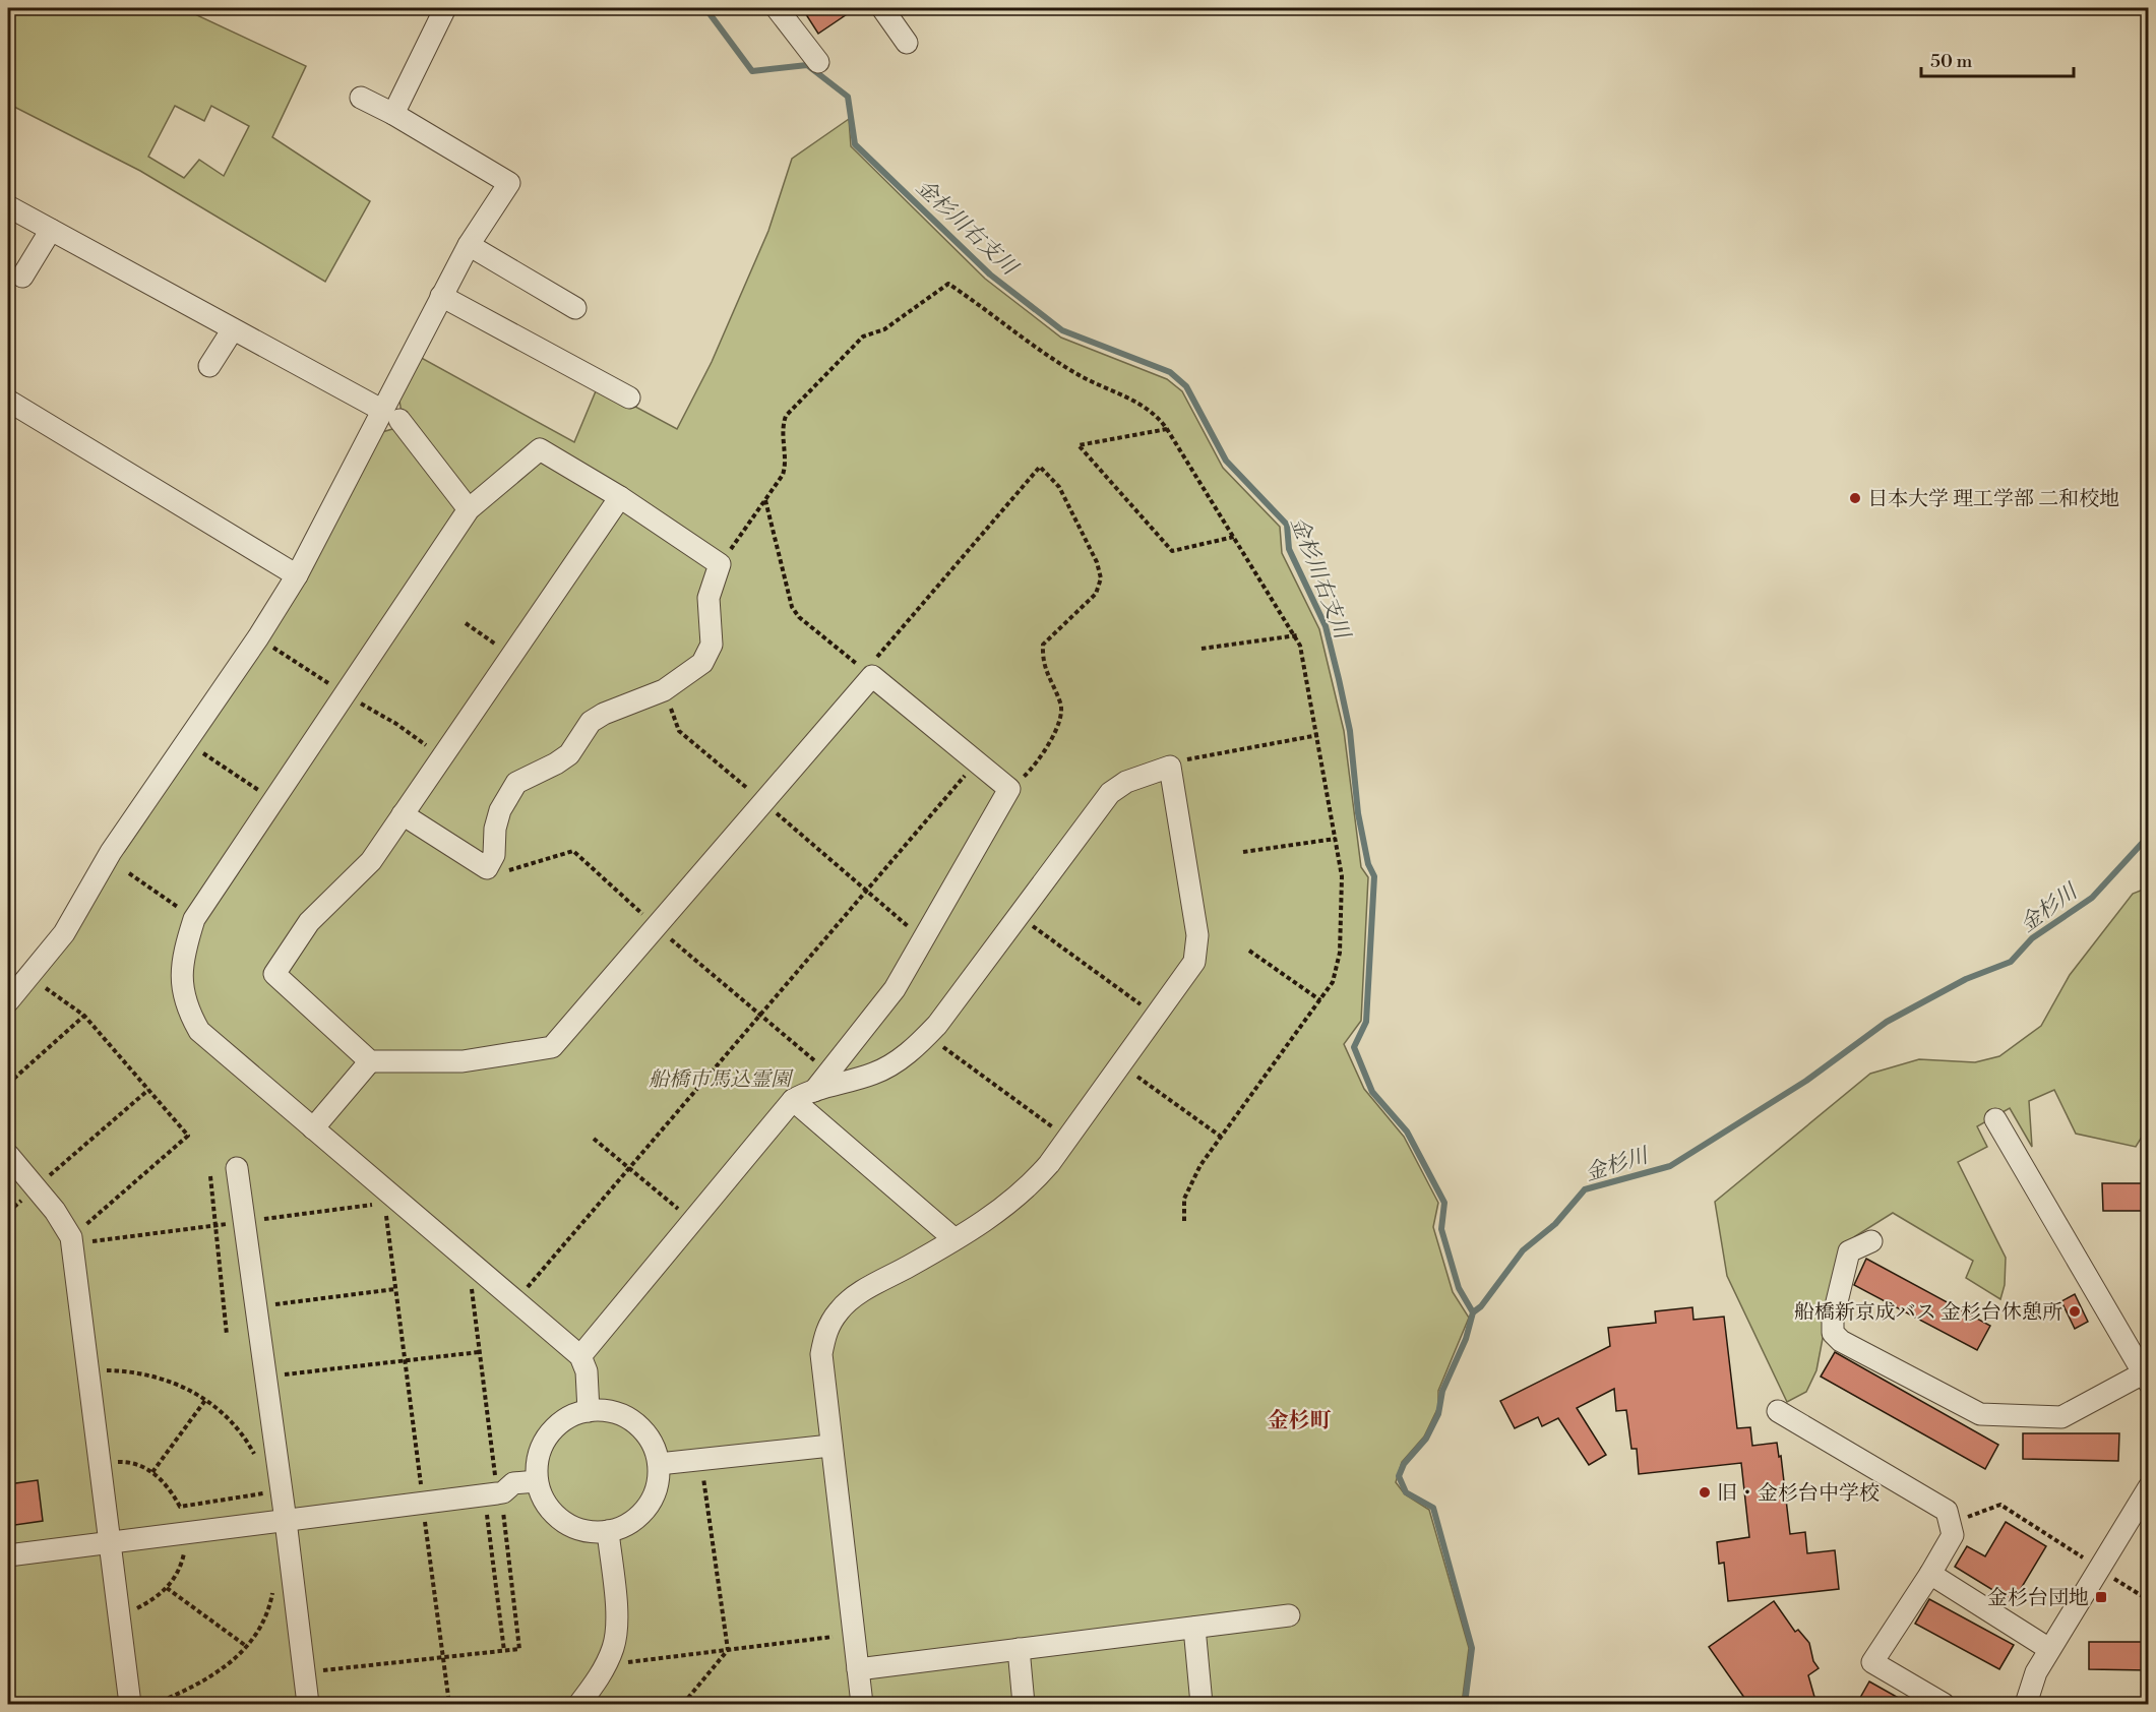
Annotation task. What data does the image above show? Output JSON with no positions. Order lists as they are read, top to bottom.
{
  "districts": ["金杉町"],
  "water": ["金杉川右支川", "金杉川"],
  "parks": ["船橋市馬込霊園"],
  "places": {
    "other": ["日本大学 理工学部 二和校地", "船橋新京成バス 金杉台休憩所", "旧・金杉台中学校"],
    "transit": ["金杉台団地"]
  },
  "scale_bar": "50 m"
}
